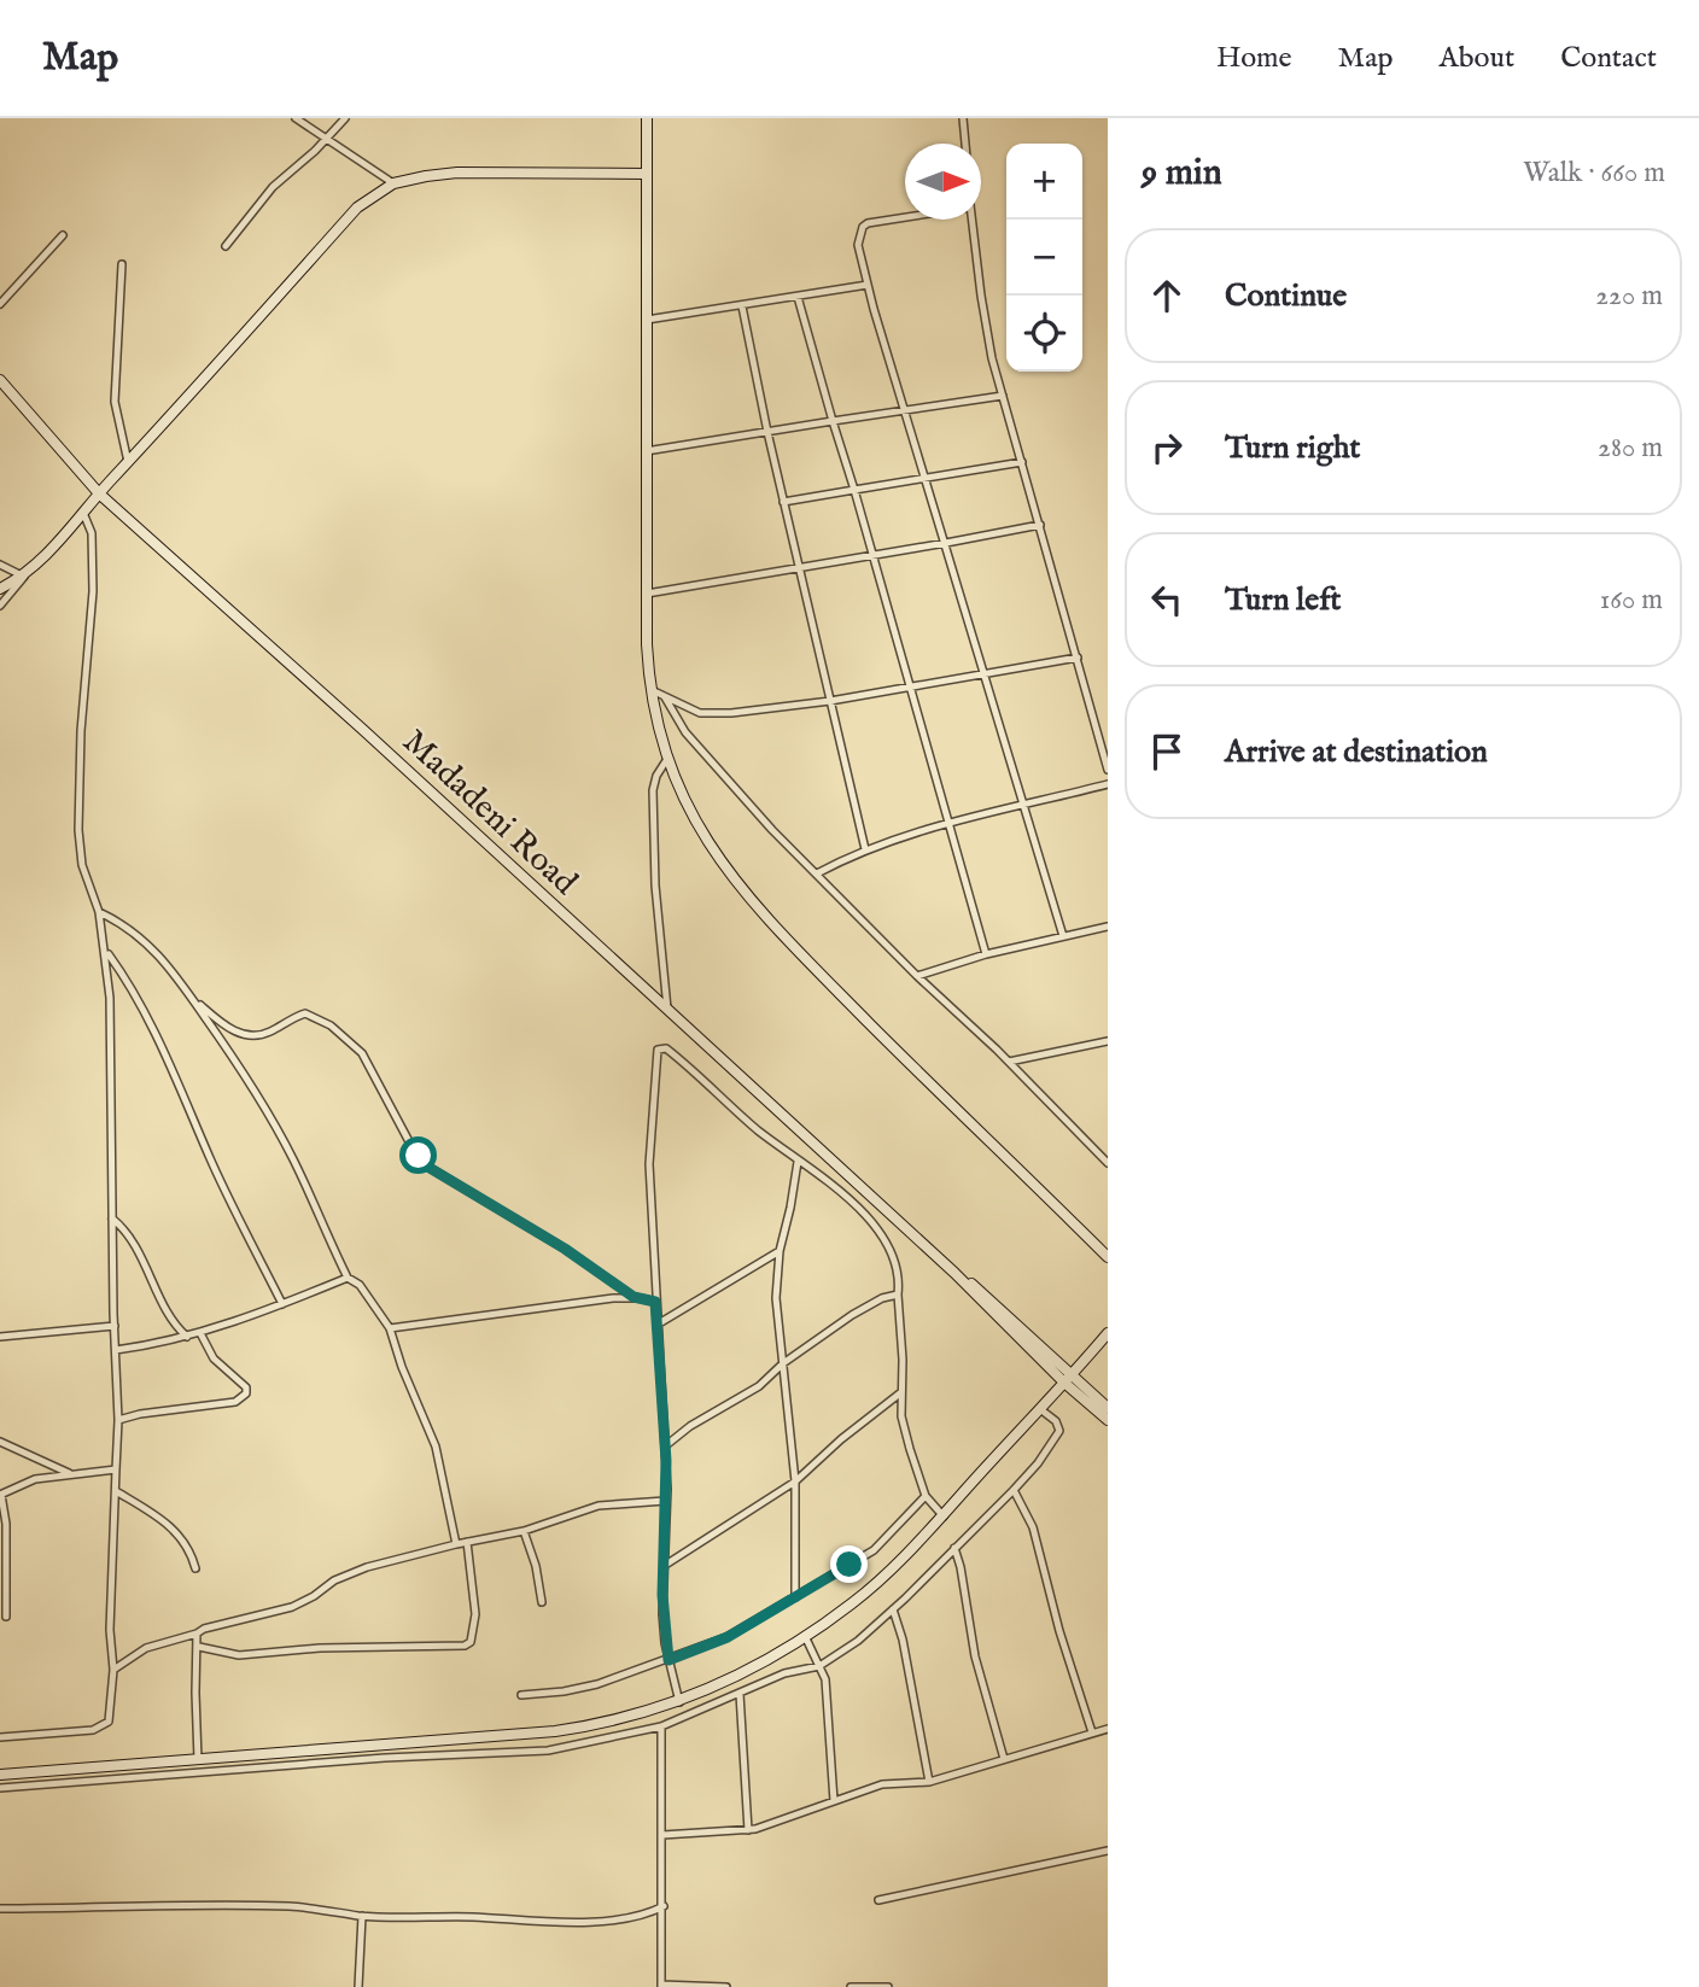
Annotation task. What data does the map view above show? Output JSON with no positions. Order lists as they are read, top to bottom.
{
  "streets": {
    "street": ["Madadeni Road"]
  },
  "north": "right",
  "page": {
    "header": "Map",
    "nav": [
      "Home",
      "Map",
      "About",
      "Contact"
    ],
    "heading": ["9 min", "Walk · 660 m"],
    "map_buttons": ["+", "−"],
    "list": [
      ["Continue", "220 m"],
      ["Turn right", "280 m"],
      ["Turn left", "160 m"],
      "Arrive at destination"
    ]
  }
}
